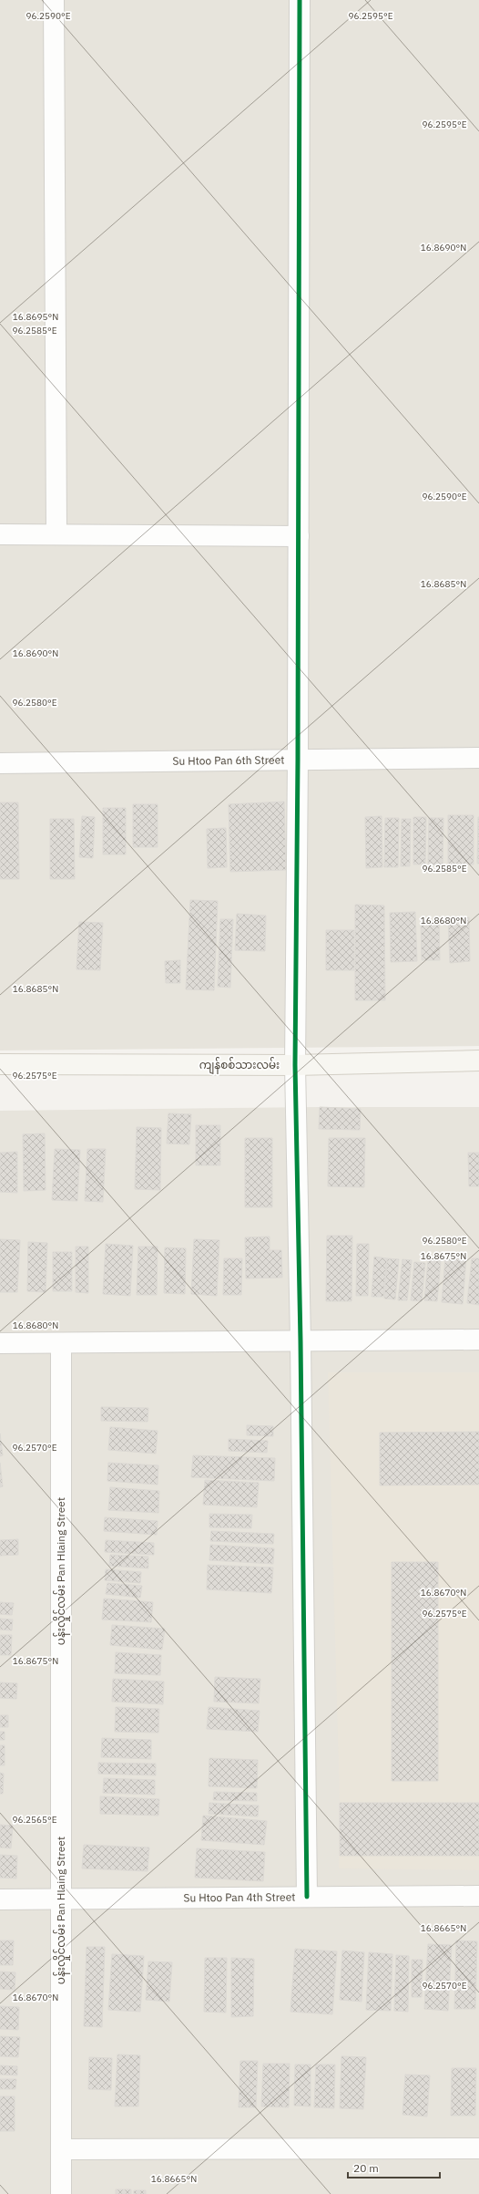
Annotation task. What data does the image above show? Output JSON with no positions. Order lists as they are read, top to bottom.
{
  "streets": {
    "street": [
      "Su Htoo Pan 6th Street",
      "ကျန်စစ်သားလမ်း",
      "ပန်းလှိုင်လမ်း Pan Hlaing Street",
      "Su Htoo Pan 4th Street"
    ]
  },
  "crossings": [
    ["ပန်းလှိုင်လမ်း Pan Hlaing Street", "Su Htoo Pan 4th Street"]
  ],
  "scale_bar": "20 m",
  "coordinates": [
    "96.2590°E",
    "96.2595°E",
    "16.8690°N",
    "16.8695°N",
    "96.2585°E",
    "16.8685°N",
    "96.2580°E",
    "16.8680°N",
    "96.2575°E",
    "16.8675°N",
    "96.2570°E",
    "16.8670°N",
    "96.2565°E",
    "16.8665°N"
  ]
}
